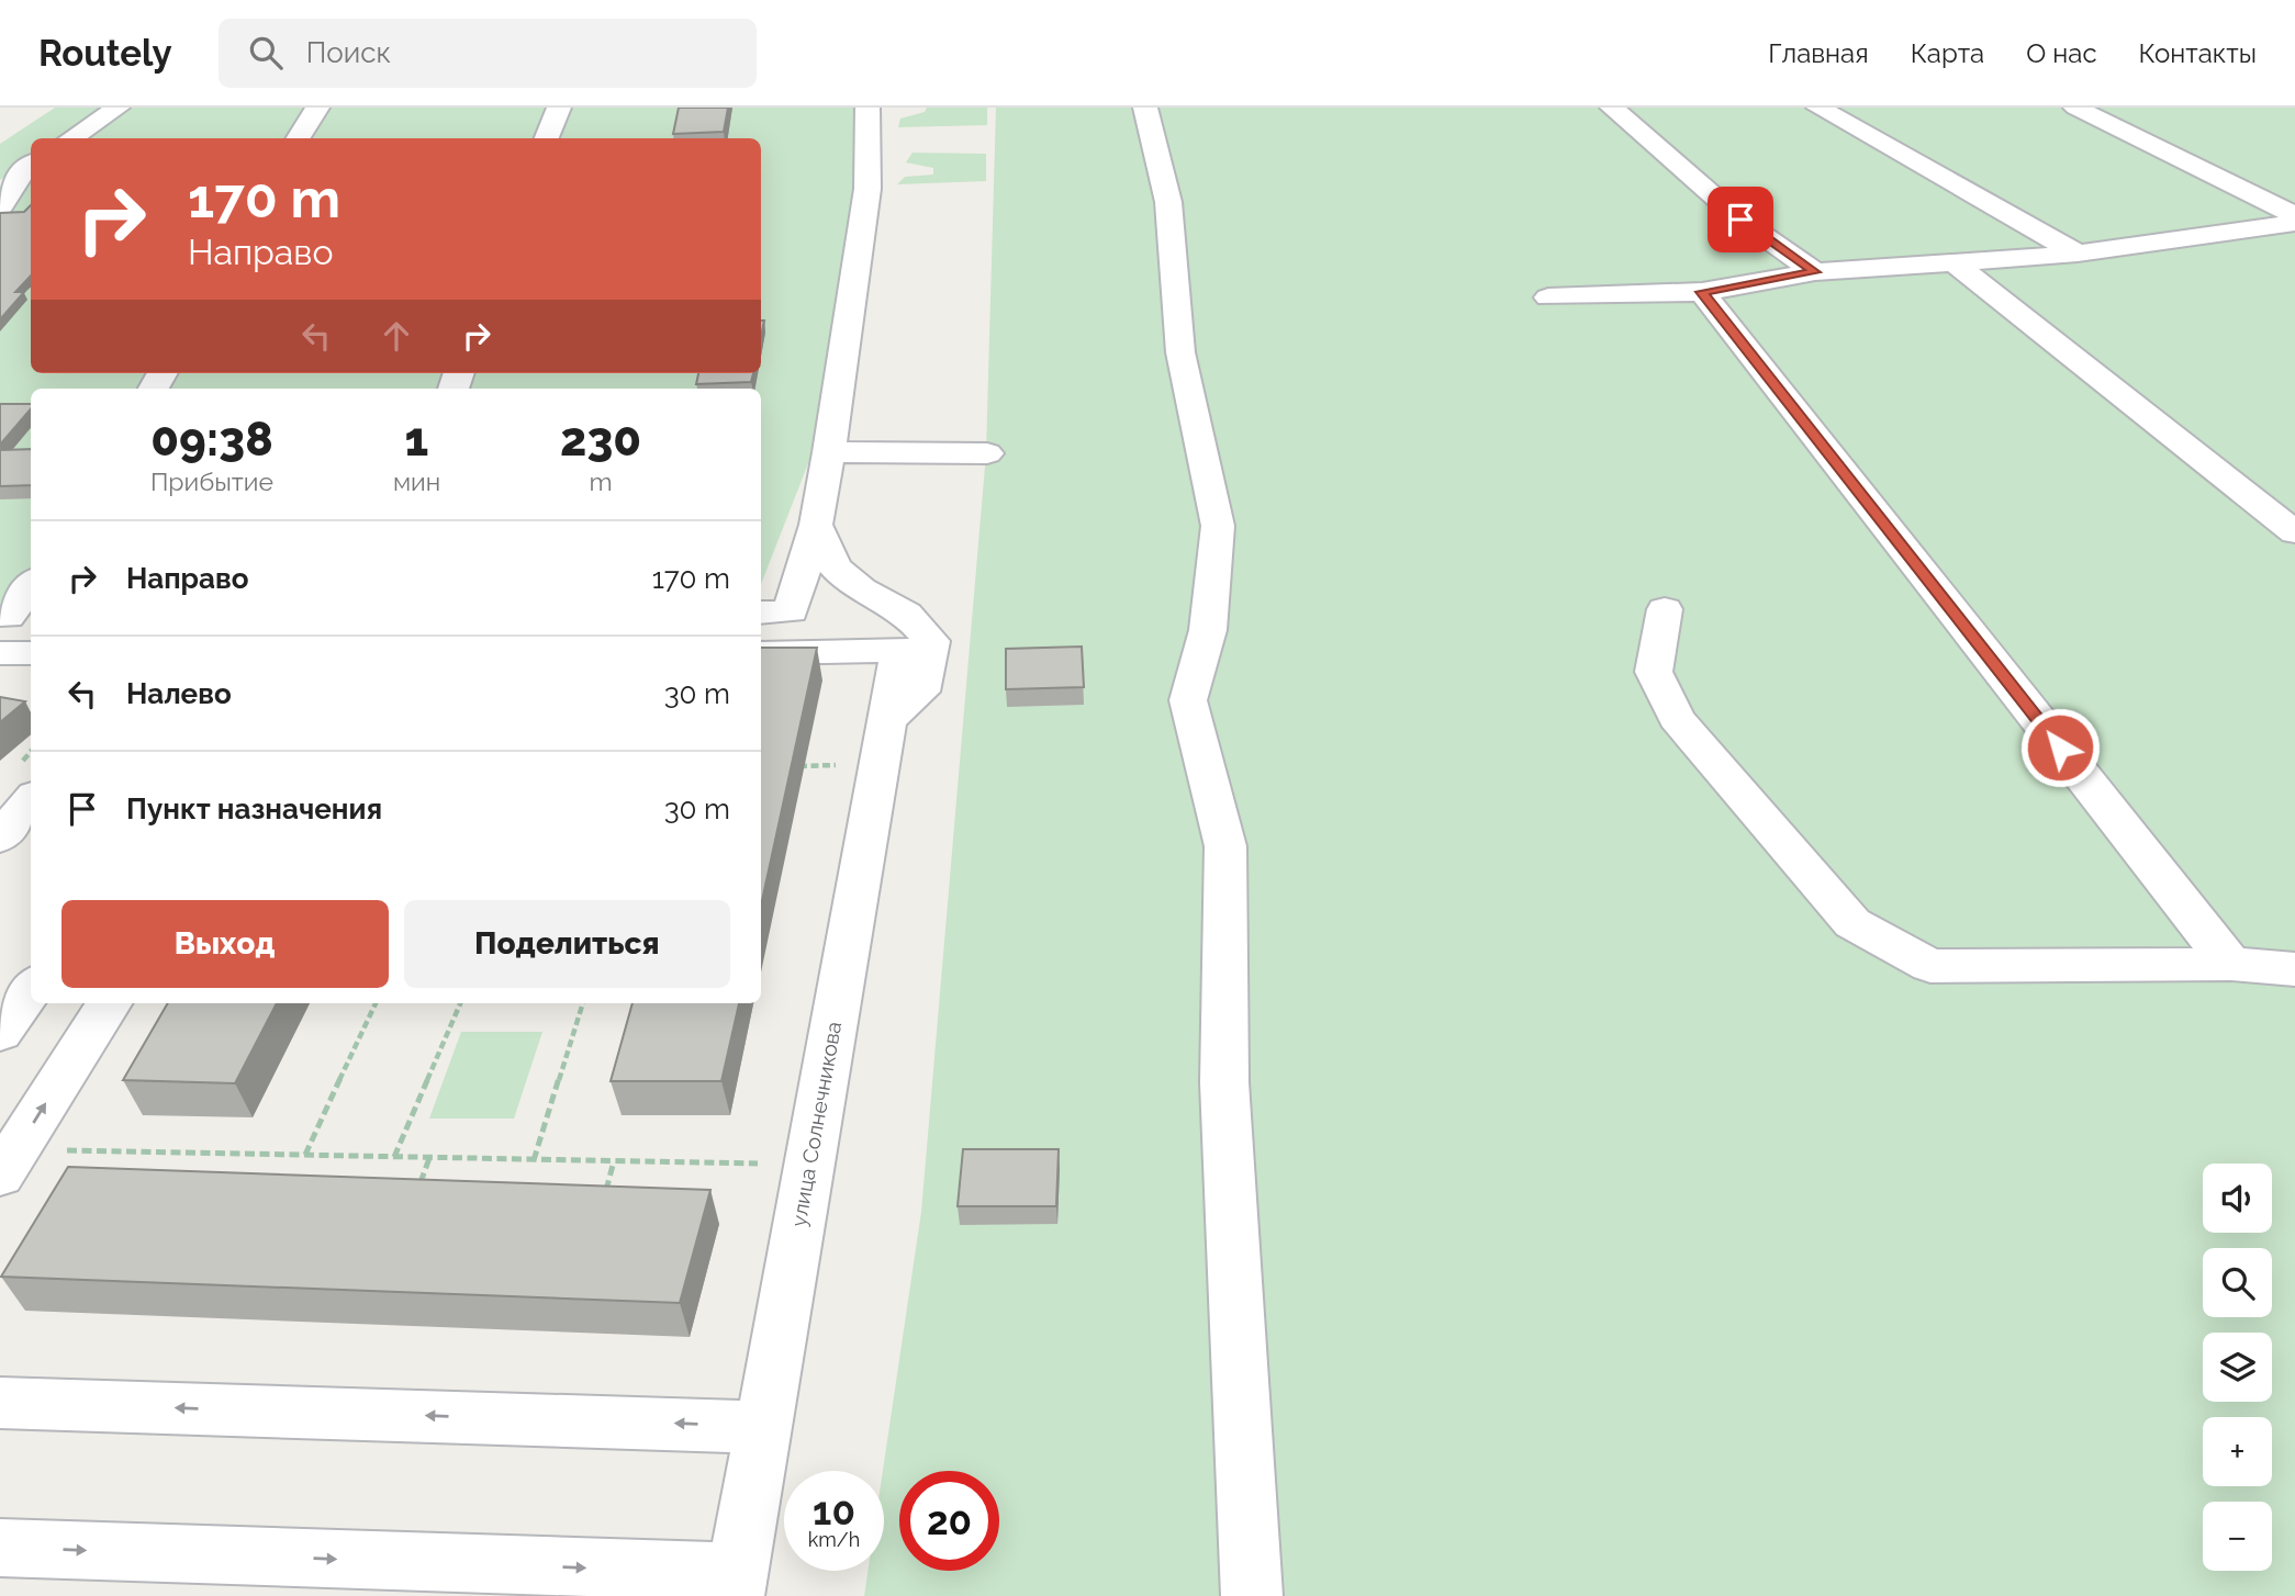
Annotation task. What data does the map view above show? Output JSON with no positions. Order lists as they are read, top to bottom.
{
  "streets": {
    "street": ["улица Солнечникова"]
  },
  "page": {
    "header": "Routely",
    "search": "Поиск",
    "nav": [
      "Главная",
      "Карта",
      "О нас",
      "Контакты"
    ],
    "turn": ["170 m", "Направо"],
    "eta": [
      "09:38",
      "Прибытие",
      "1",
      "мин",
      "230",
      "m"
    ],
    "list": [
      {
        "name": "Направо",
        "value": "170 m"
      },
      {
        "name": "Налево",
        "value": "30 m"
      },
      {
        "name": "Пункт назначения",
        "value": "30 m"
      }
    ],
    "buttons": ["Выход", "Поделиться"],
    "map_buttons": ["+", "−"],
    "speed": "10 km/h",
    "limit": "20"
  }
}
